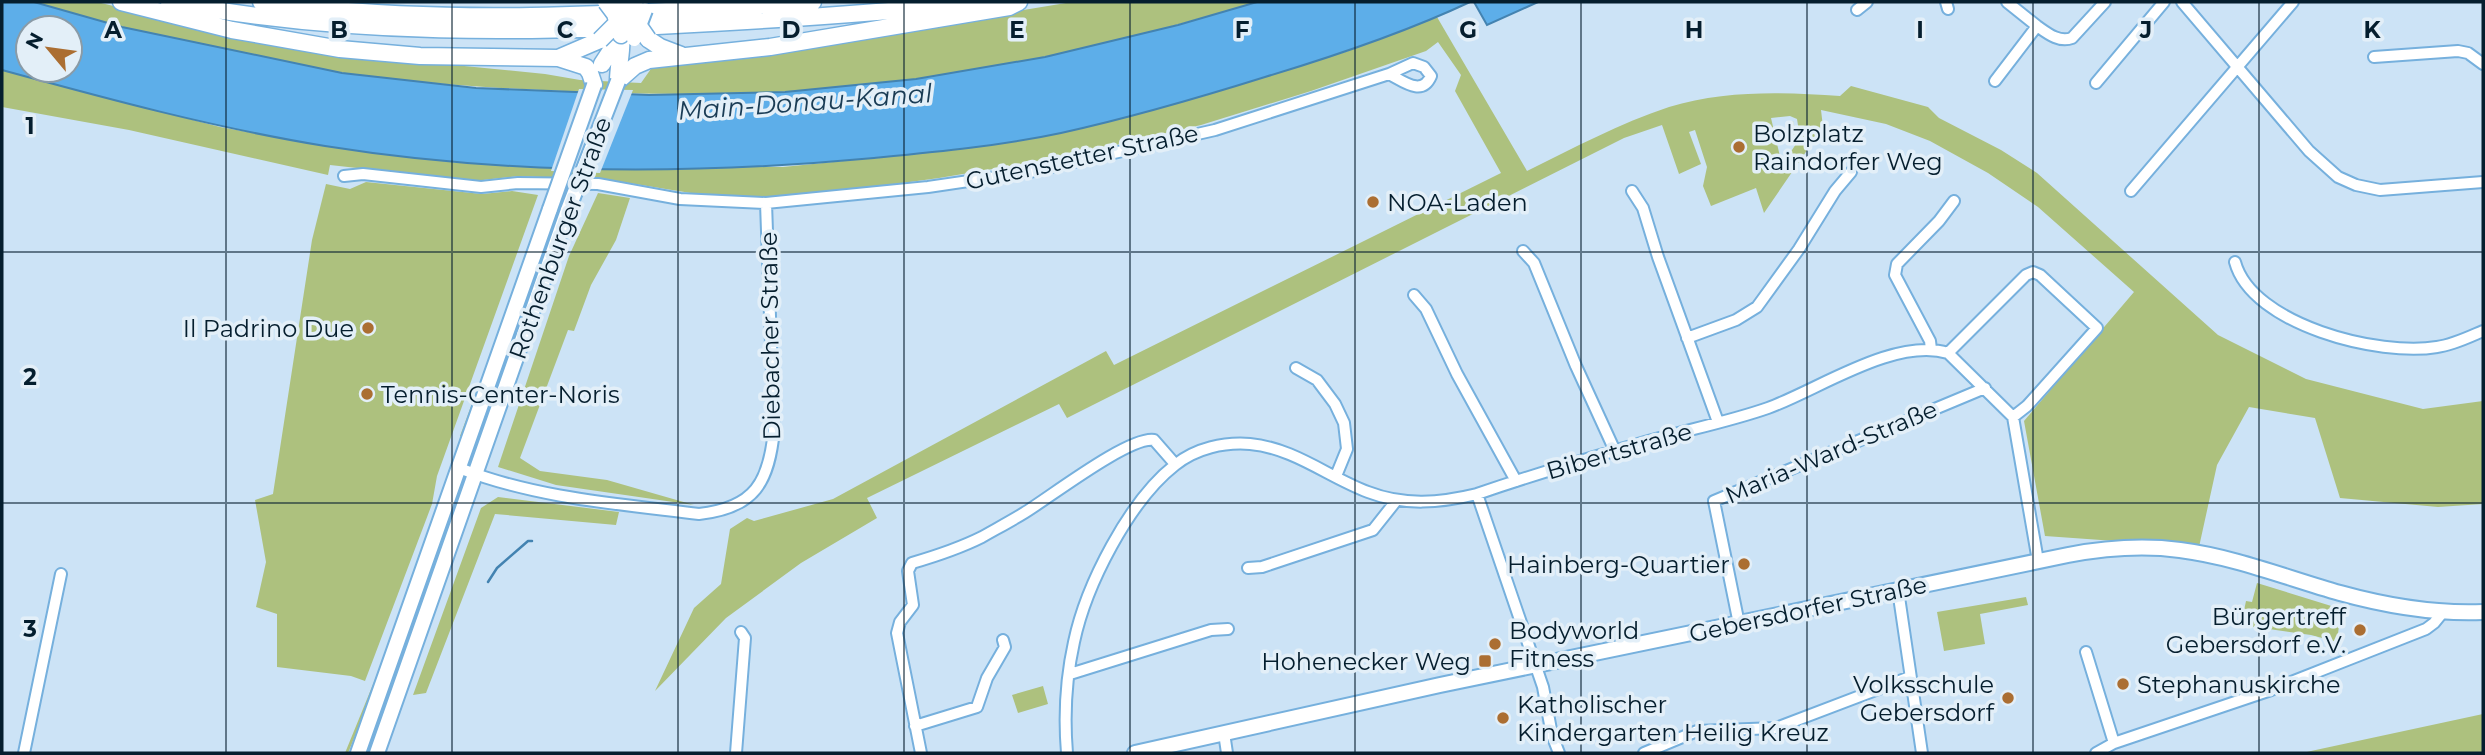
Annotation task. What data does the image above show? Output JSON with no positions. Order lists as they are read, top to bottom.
{
  "streets": {
    "main road": ["Rothenburger Straße", "Gebersdorfer Straße"],
    "street": [
      "Gutenstetter Straße",
      "Diebacher Straße",
      "Bibertstraße",
      "Maria-Ward-Straße"
    ]
  },
  "crossings": [
    ["Gutenstetter Straße", "Diebacher Straße"],
    ["Rothenburger Straße", "Diebacher Straße"],
    ["Maria-Ward-Straße", "Gebersdorfer Straße"]
  ],
  "water": ["Main-Donau-Kanal"],
  "places": {
    "other": [
      "Bolzplatz Raindorfer Weg",
      "NOA-Laden",
      "Il Padrino Due",
      "Tennis-Center-Noris",
      "Hainberg-Quartier",
      "Bürgertreff Gebersdorf e.V.",
      "Bodyworld Fitness",
      "Stephanuskirche",
      "Volksschule Gebersdorf",
      "Katholischer Kindergarten Heilig Kreuz"
    ],
    "transit": ["Hohenecker Weg"]
  },
  "north": "top left",
  "grid": {
    "columns": [
      "A",
      "B",
      "C",
      "D",
      "E",
      "F",
      "G",
      "H",
      "I",
      "J",
      "K"
    ],
    "rows": ["1", "2", "3"]
  }
}
